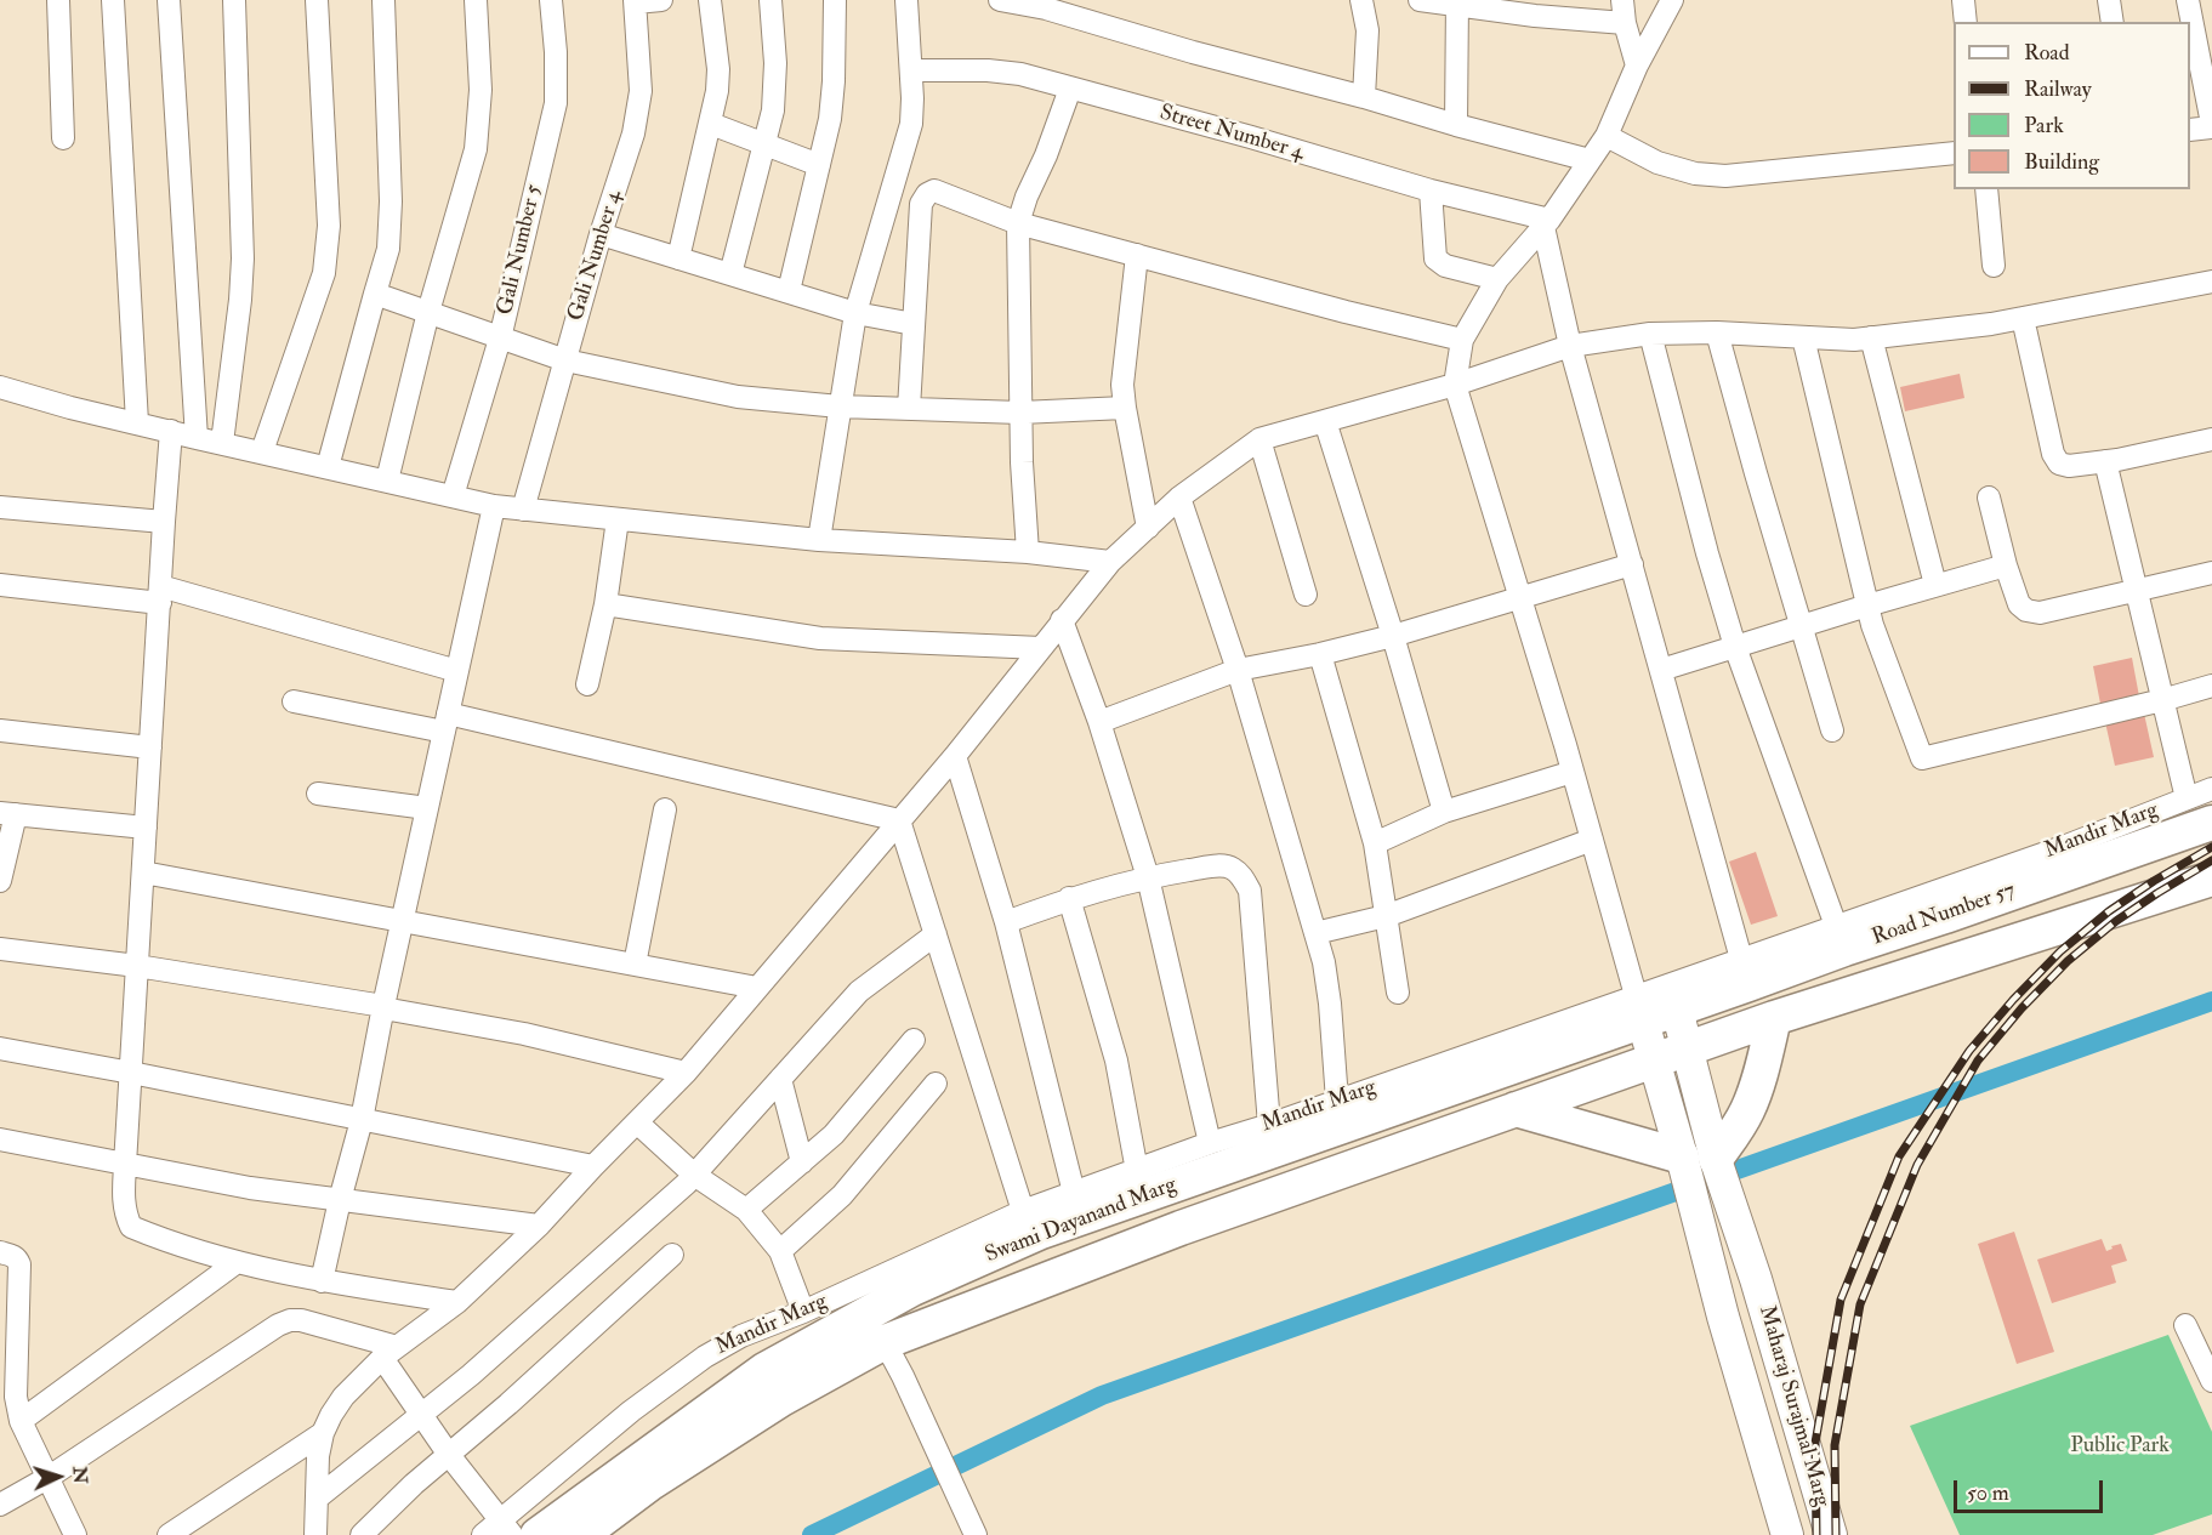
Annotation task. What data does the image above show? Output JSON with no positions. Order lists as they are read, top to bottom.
{
  "streets": {
    "main road": ["Road Number 57", "Swami Dayanand Marg", "Maharaj Surajmal Marg"],
    "street": [
      "Street Number 4",
      "Gali Number 5",
      "Gali Number 4",
      "Mandir Marg"
    ]
  },
  "crossings": [
    ["Mandir Marg", "Road Number 57"],
    ["Mandir Marg", "Swami Dayanand Marg"],
    ["Mandir Marg", "Maharaj Surajmal Marg"],
    ["Road Number 57", "Swami Dayanand Marg"],
    ["Road Number 57", "Maharaj Surajmal Marg"],
    ["Swami Dayanand Marg", "Maharaj Surajmal Marg"]
  ],
  "parks": ["Public Park"],
  "legend": [
    "Road",
    "Railway",
    "Park",
    "Building"
  ],
  "scale_bar": "50 m",
  "north": "right"
}
